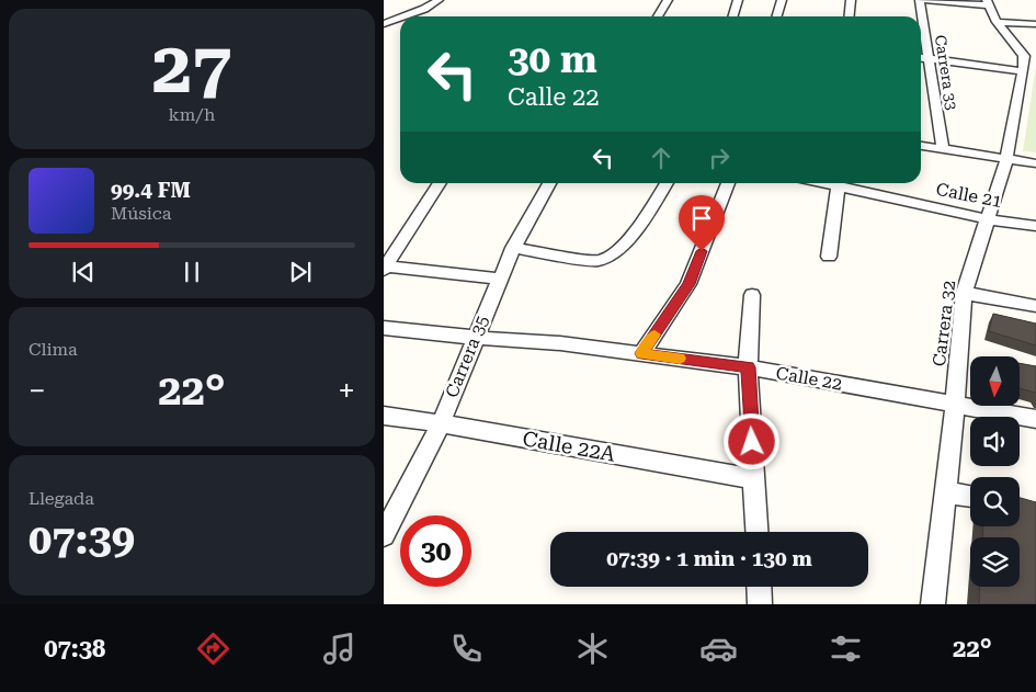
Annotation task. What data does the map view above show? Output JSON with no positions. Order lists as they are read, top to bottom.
{
  "streets": {
    "street": [
      "Carrera 33",
      "Calle 21",
      "Carrera 32",
      "Carrera 35",
      "Calle 22",
      "Calle 22A"
    ]
  },
  "crossings": [
    ["Calle 21", "Carrera 32"],
    ["Carrera 32", "Calle 22"],
    ["Carrera 35", "Calle 22"],
    ["Carrera 35", "Calle 22A"]
  ],
  "north": "bottom",
  "page": {
    "tile": [
      ["27", "km/h"],
      "Clima",
      ["Llegada", "07:39"]
    ],
    "turn": ["30 m", "Calle 22"],
    "song": ["99.4 FM", "Música"],
    "heat": ["−", "22°", "+"],
    "limit": "30",
    "trip": "07:39 · 1 min · 130 m",
    "tabs": ["07:38", "22°"]
  }
}
